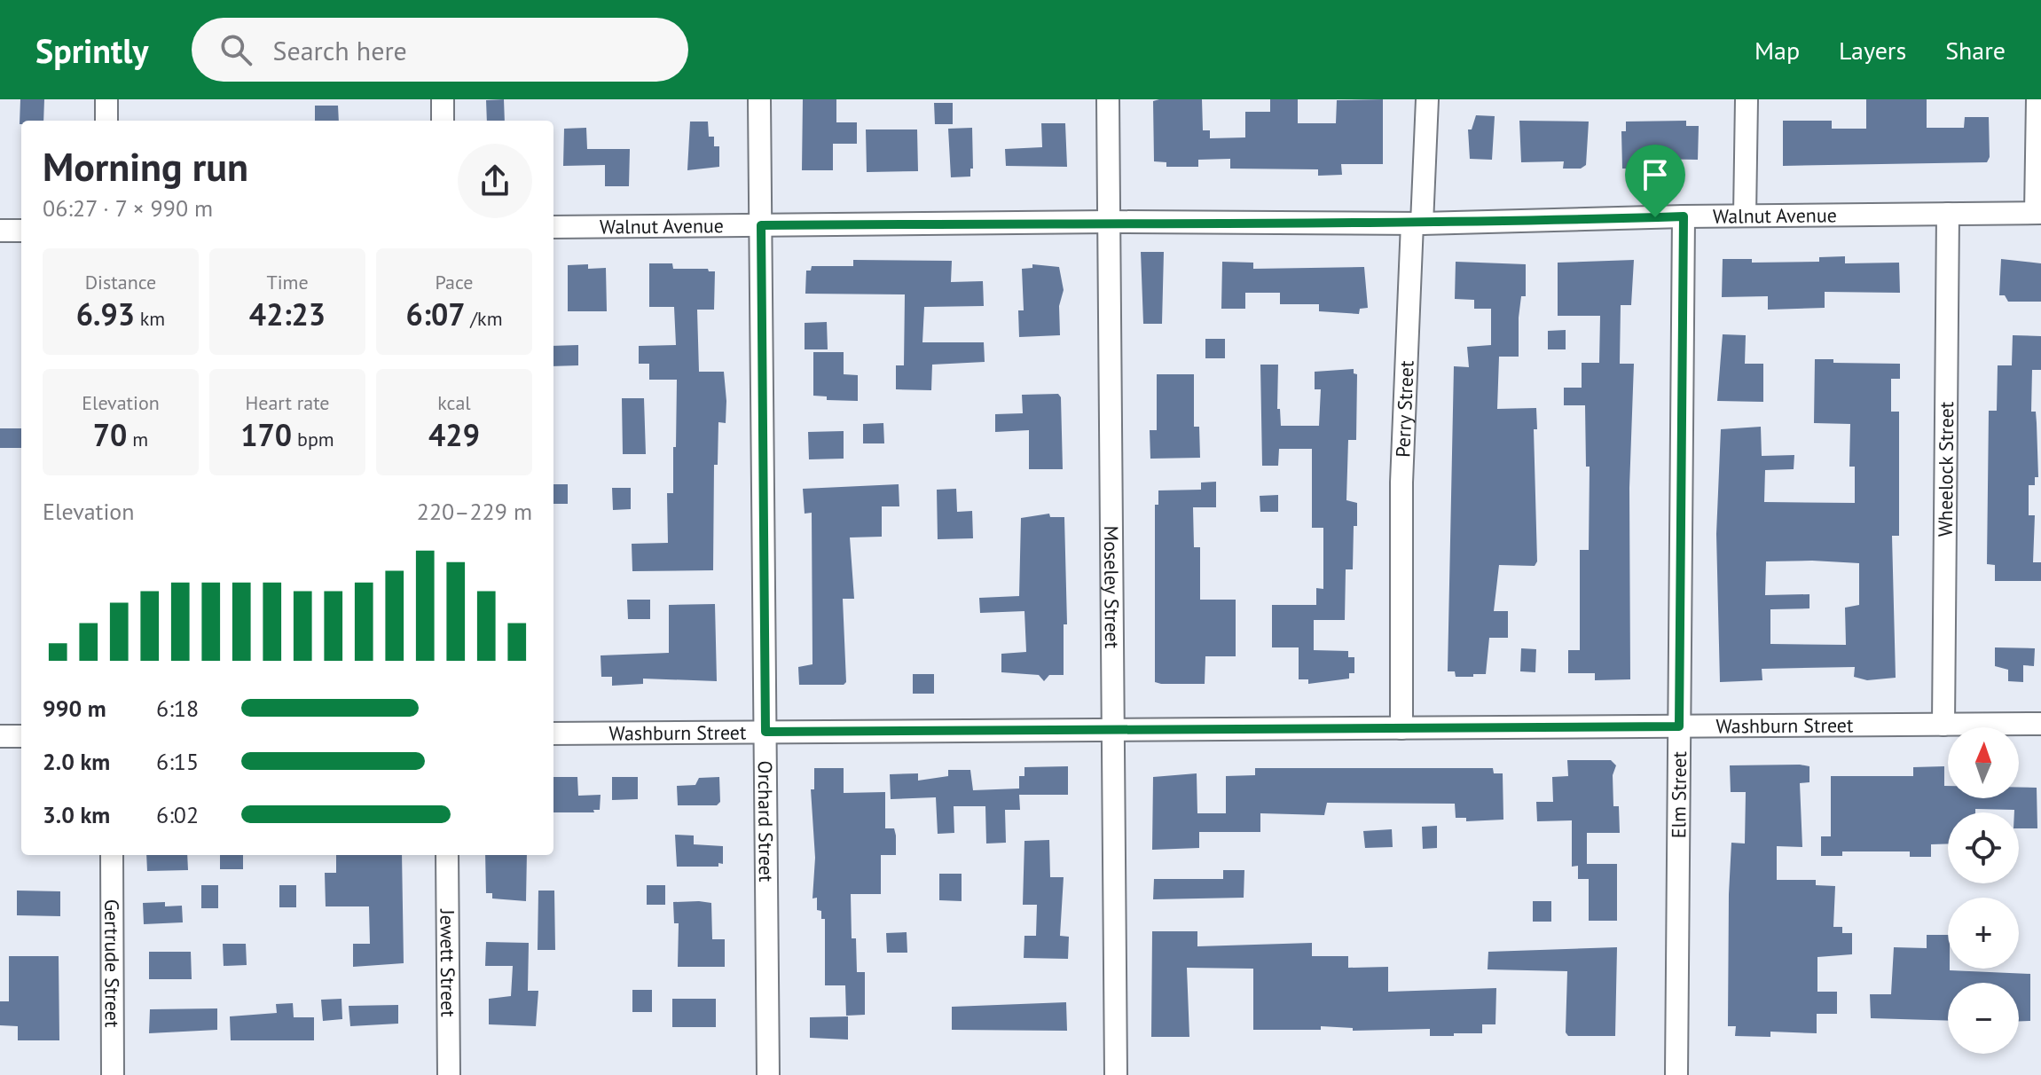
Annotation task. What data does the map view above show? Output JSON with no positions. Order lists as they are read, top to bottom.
{
  "streets": {
    "street": [
      "Walnut Avenue",
      "Perry Street",
      "Wheelock Street",
      "Moseley Street",
      "Washburn Street",
      "Elm Street",
      "Orchard Street",
      "Gertrude Street",
      "Jewett Street"
    ]
  },
  "crossings": [
    ["Walnut Avenue", "Perry Street"],
    ["Walnut Avenue", "Wheelock Street"],
    ["Walnut Avenue", "Moseley Street"],
    ["Walnut Avenue", "Elm Street"],
    ["Walnut Avenue", "Orchard Street"],
    ["Perry Street", "Washburn Street"],
    ["Wheelock Street", "Washburn Street"],
    ["Moseley Street", "Washburn Street"],
    ["Washburn Street", "Elm Street"],
    ["Washburn Street", "Orchard Street"]
  ],
  "north": "top",
  "page": {
    "header": "Sprintly",
    "search": "Search here",
    "nav": ["Map", "Layers", "Share"],
    "heading": ["Morning run", "06:27 · 7 × 990 m"],
    "stats": [
      ["Distance", "6.93 km"],
      ["Time", "42:23"],
      ["Pace", "6:07 /km"],
      ["Elevation", "70 m"],
      ["Heart rate", "170 bpm"],
      ["kcal", "429"]
    ],
    "chart": ["Elevation", "220–229 m"],
    "list": [
      {
        "name": "990 m",
        "note": "6:18"
      },
      {
        "name": "2.0 km",
        "note": "6:15"
      },
      {
        "name": "3.0 km",
        "note": "6:02"
      }
    ],
    "map_buttons": ["+", "−"]
  }
}
